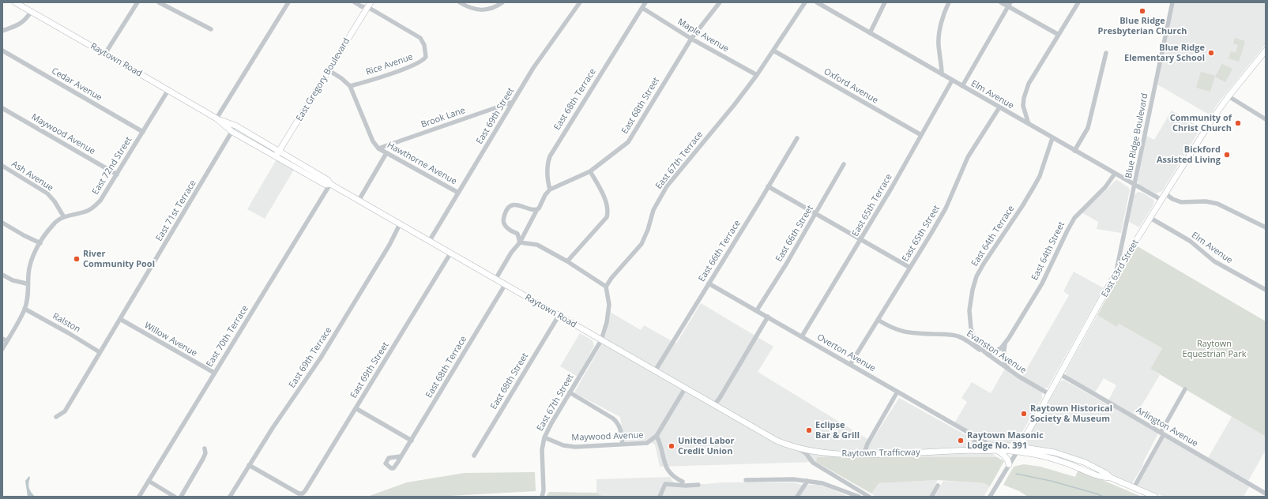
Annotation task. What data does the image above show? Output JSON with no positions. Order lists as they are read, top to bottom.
{
  "streets": {
    "main road": [
      "Raytown Road",
      "East Gregory Boulevard",
      "East 63rd Street",
      "Raytown Trafficway"
    ],
    "street": [
      "Maple Avenue",
      "Rice Avenue",
      "Cedar Avenue",
      "Oxford Avenue",
      "Elm Avenue",
      "East 68th Terrace",
      "East 68th Street",
      "East 69th Street",
      "Brook Lane",
      "Maywood Avenue",
      "Blue Ridge Boulevard",
      "East 67th Terrace",
      "Hawthorne Avenue",
      "East 72nd Street",
      "Ash Avenue",
      "East 65th Terrace",
      "East 71st Terrace",
      "East 66th Street",
      "East 65th Street",
      "East 64th Terrace",
      "East 66th Terrace",
      "East 64th Street",
      "Ralston",
      "East 70th Terrace",
      "Willow Avenue",
      "Evanston Avenue",
      "Overton Avenue",
      "East 69th Terrace",
      "East 67th Street",
      "Arlington Avenue"
    ]
  },
  "crossings": [
    ["Maple Avenue", "East 68th Terrace"],
    ["Maple Avenue", "East 68th Street"],
    ["Maple Avenue", "East 67th Terrace"],
    ["Raytown Road", "East Gregory Boulevard"],
    ["Raytown Road", "East 68th Terrace"],
    ["Raytown Road", "East 68th Street"],
    ["Raytown Road", "East 69th Street"],
    ["Raytown Road", "East 72nd Street"],
    ["Raytown Road", "East 71st Terrace"],
    ["Raytown Road", "East 66th Terrace"],
    ["Raytown Road", "East 70th Terrace"],
    ["Raytown Road", "East 69th Terrace"],
    ["Raytown Road", "East 67th Street"],
    ["Raytown Road", "Raytown Trafficway"],
    ["Rice Avenue", "East Gregory Boulevard"],
    ["Rice Avenue", "Hawthorne Avenue"],
    ["East Gregory Boulevard", "Hawthorne Avenue"],
    ["Cedar Avenue", "East 72nd Street"],
    ["Oxford Avenue", "East 67th Terrace"],
    ["Oxford Avenue", "East 65th Terrace"],
    ["Elm Avenue", "Blue Ridge Boulevard"],
    ["Elm Avenue", "East 65th Terrace"],
    ["Elm Avenue", "East 65th Street"],
    ["Elm Avenue", "East 64th Terrace"],
    ["Elm Avenue", "East 64th Street"],
    ["Elm Avenue", "East 63rd Street"],
    ["East 68th Terrace", "East 68th Street"],
    ["East 69th Street", "Brook Lane"],
    ["East 69th Street", "Hawthorne Avenue"],
    ["East 69th Street", "East 69th Terrace"],
    ["Brook Lane", "Hawthorne Avenue"],
    ["Maywood Avenue", "East 72nd Street"],
    ["Maywood Avenue", "East 67th Street"],
    ["Blue Ridge Boulevard", "East 63rd Street"],
    ["East 72nd Street", "Ash Avenue"],
    ["East 72nd Street", "Ralston"],
    ["East 65th Terrace", "Overton Avenue"],
    ["East 71st Terrace", "Ralston"],
    ["East 71st Terrace", "Willow Avenue"],
    ["East 66th Street", "Overton Avenue"],
    ["East 65th Street", "Evanston Avenue"],
    ["East 65th Street", "Overton Avenue"],
    ["East 64th Terrace", "East 64th Street"],
    ["East 64th Terrace", "Evanston Avenue"],
    ["East 66th Terrace", "Overton Avenue"],
    ["East 64th Street", "Evanston Avenue"],
    ["East 63rd Street", "Evanston Avenue"],
    ["East 63rd Street", "Arlington Avenue"],
    ["East 63rd Street", "Raytown Trafficway"],
    ["East 70th Terrace", "Willow Avenue"],
    ["Overton Avenue", "Raytown Trafficway"]
  ],
  "parks": ["Raytown Equestrian Park"],
  "places": [
    "Blue Ridge Presbyterian Church",
    "Blue Ridge Elementary School",
    "Community of Christ Church",
    "Bickford Assisted Living",
    "River Community Pool",
    "Raytown Historical Society & Museum",
    "Eclipse Bar & Grill",
    "Raytown Masonic Lodge No. 391",
    "United Labor Credit Union"
  ]
}
